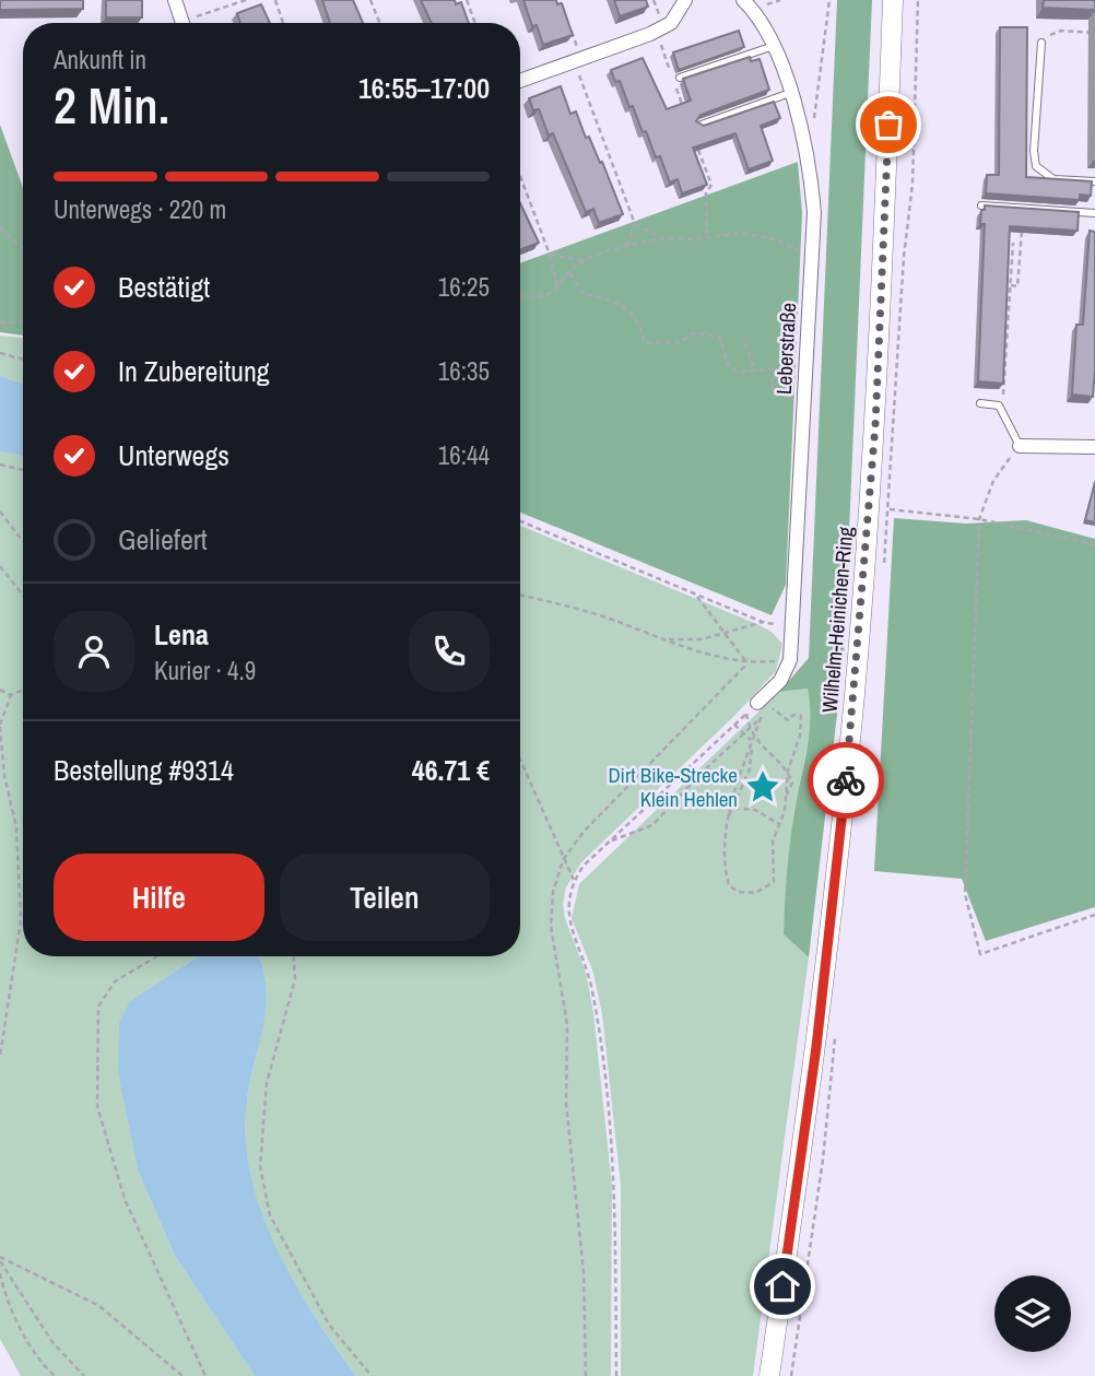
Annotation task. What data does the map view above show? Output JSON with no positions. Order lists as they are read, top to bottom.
{
  "streets": {
    "main road": ["Wilhelm-Heinichen-Ring"],
    "street": ["Leberstraße"]
  },
  "places": {
    "place": ["Dirt Bike-Strecke Klein Hehlen"]
  },
  "page": {
    "heading": ["2 Min.", "Ankunft in", "16:55–17:00"],
    "panel": [
      "Lena",
      "Kurier · 4.9",
      "Bestellung #9314",
      "46.71 €"
    ],
    "bar": "Unterwegs · 220 m",
    "list": [
      ["Bestätigt", "16:25"],
      ["In Zubereitung", "16:35"],
      ["Unterwegs", "16:44"],
      "Geliefert"
    ],
    "buttons": ["Hilfe", "Teilen"]
  }
}
